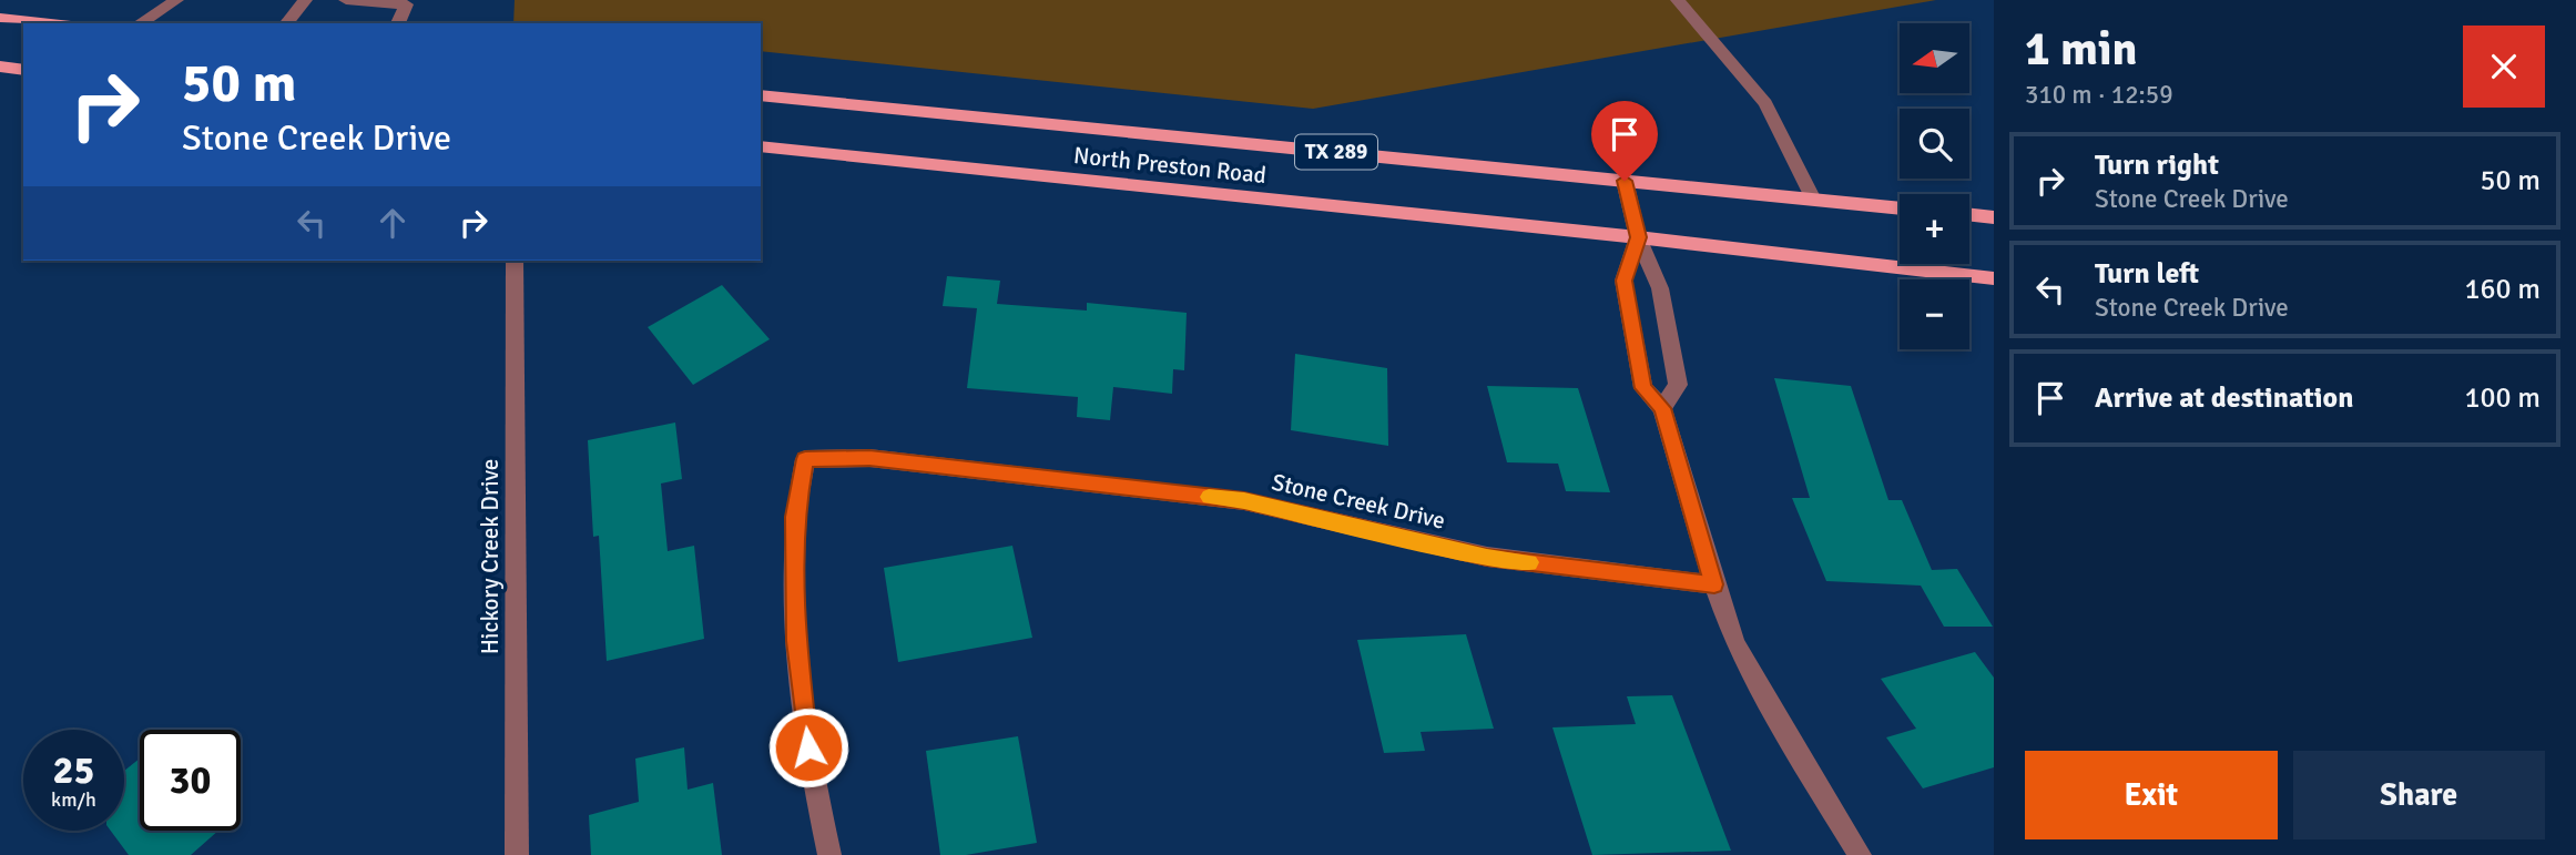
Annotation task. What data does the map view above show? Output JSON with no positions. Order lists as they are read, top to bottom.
{
  "streets": {
    "main road": ["TX 289", "North Preston Road"],
    "street": ["Stone Creek Drive", "Hickory Creek Drive"]
  },
  "north": "left",
  "page": {
    "heading": ["1 min", "310 m · 12:59"],
    "map_buttons": ["+", "−"],
    "turn": ["50 m", "Stone Creek Drive"],
    "list": [
      {
        "name": "Turn right",
        "note": "Stone Creek Drive",
        "value": "50 m"
      },
      {
        "name": "Turn left",
        "note": "Stone Creek Drive",
        "value": "160 m"
      },
      {
        "name": "Arrive at destination",
        "value": "100 m"
      }
    ],
    "speed": "25 km/h",
    "limit": "30",
    "buttons": ["Exit", "Share"]
  }
}
